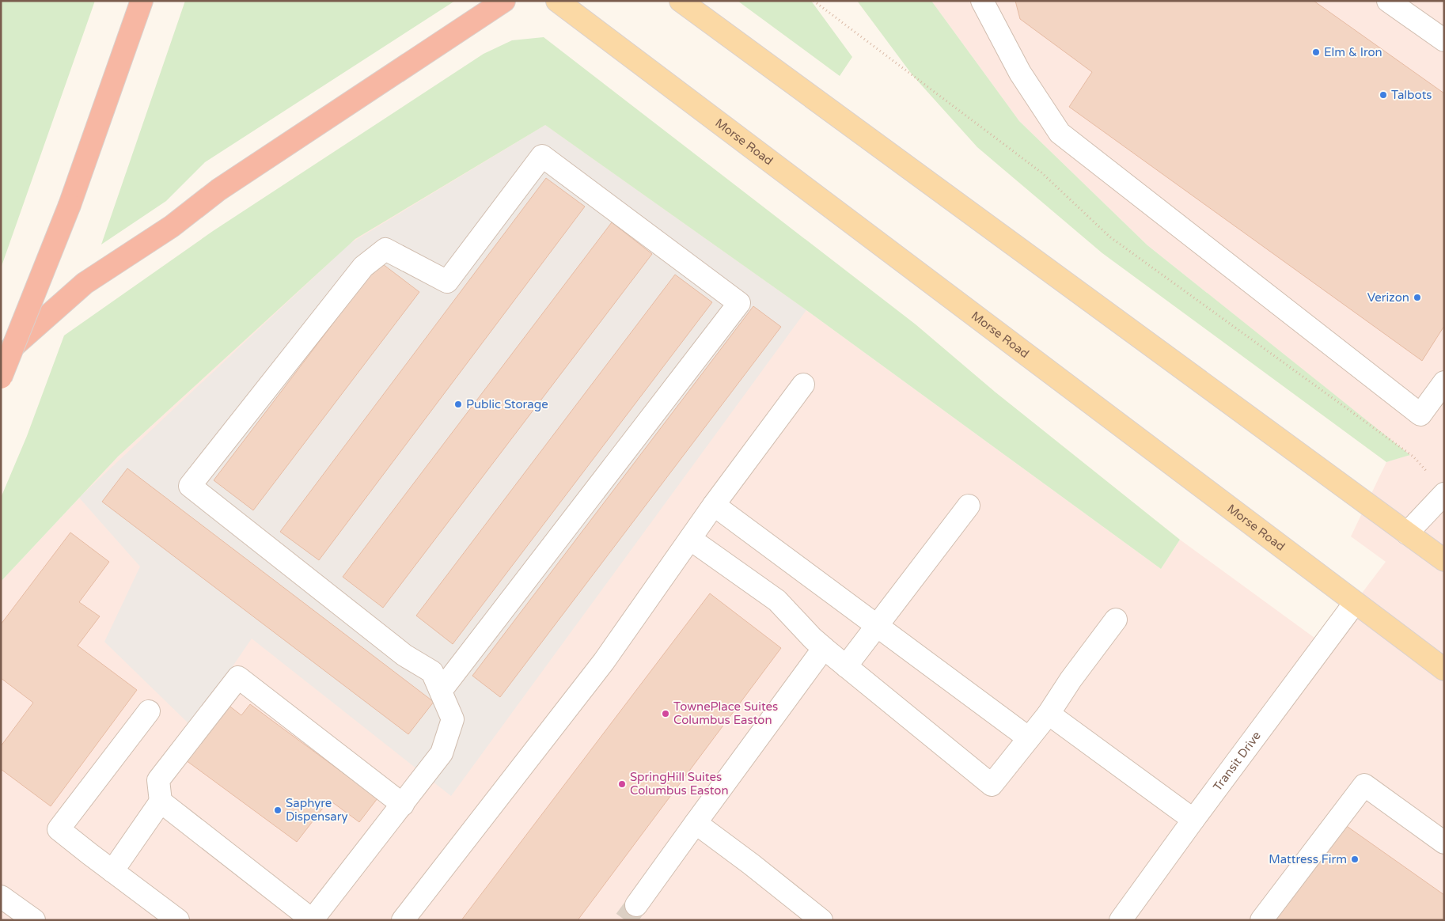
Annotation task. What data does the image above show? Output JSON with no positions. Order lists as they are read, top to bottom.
{
  "streets": {
    "main road": ["Morse Road"],
    "street": ["Transit Drive"]
  },
  "crossings": [
    ["Morse Road", "Transit Drive"]
  ],
  "places": [
    "Elm & Iron",
    "Talbots",
    "Verizon",
    "Public Storage",
    "TownePlace Suites Columbus Easton",
    "SpringHill Suites Columbus Easton",
    "Saphyre Dispensary",
    "Mattress Firm"
  ]
}
